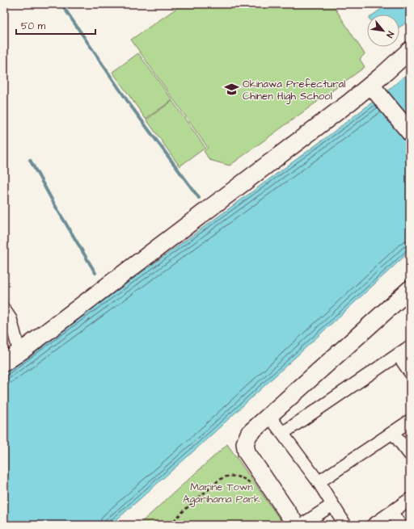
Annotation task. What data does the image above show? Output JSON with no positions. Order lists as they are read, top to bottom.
{
  "parks": ["Marine Town Agarihama Park"],
  "places": {
    "school or university": ["Okinawa Prefectural Chinen High School"]
  },
  "scale_bar": "50 m",
  "north": "bottom right"
}
